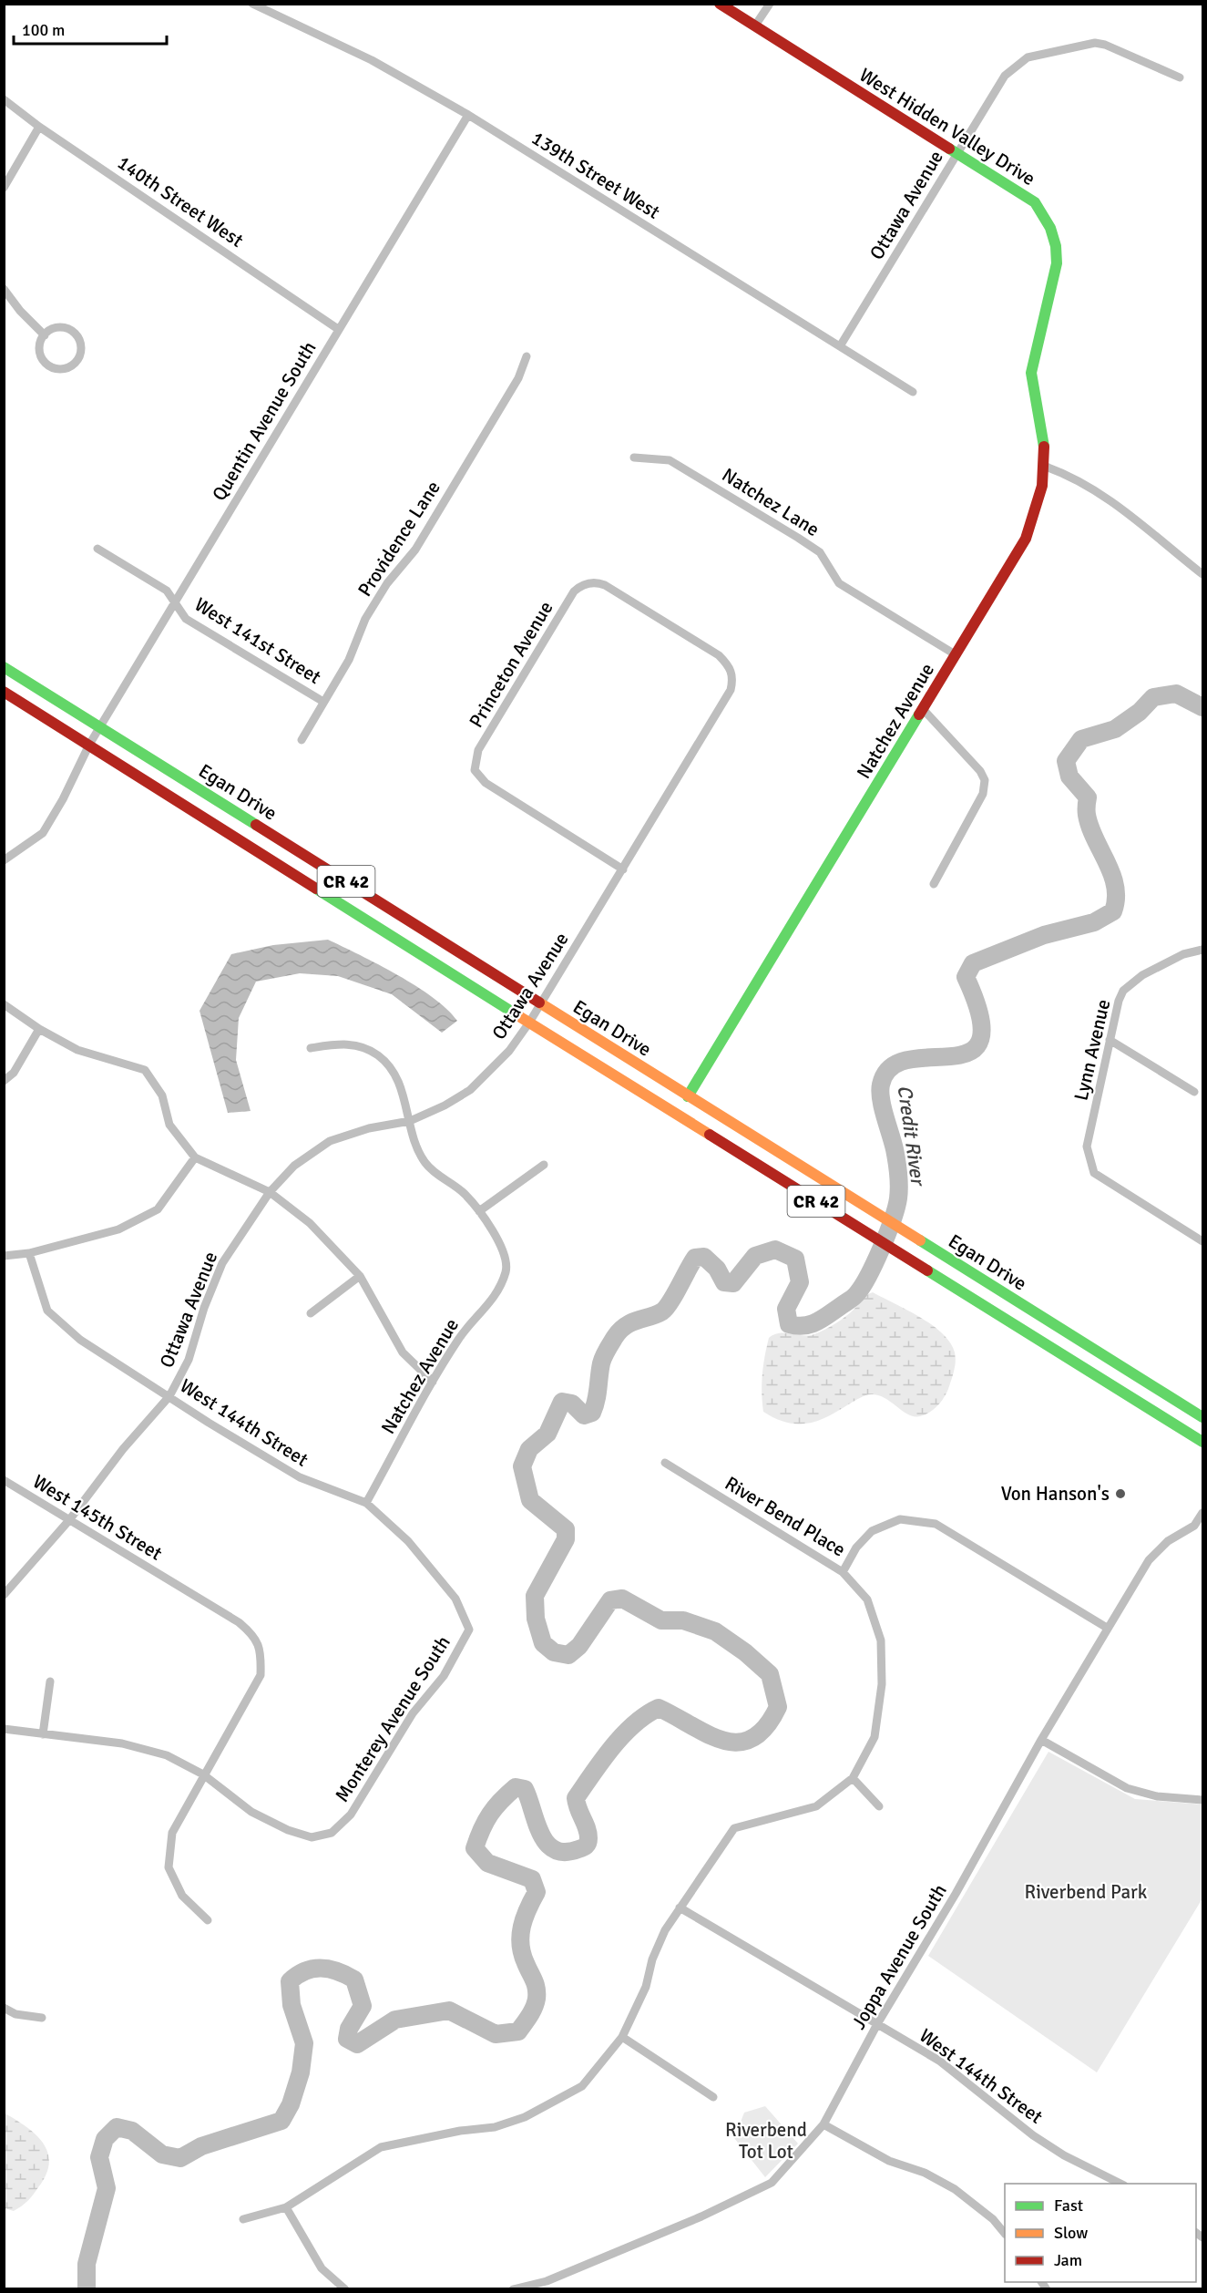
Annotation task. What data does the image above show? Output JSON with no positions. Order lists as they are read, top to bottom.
{
  "streets": {
    "main road": [
      "West Hidden Valley Drive",
      "Natchez Avenue",
      "Egan Drive",
      "CR 42"
    ],
    "street": [
      "139th Street West",
      "140th Street West",
      "Ottawa Avenue",
      "Quentin Avenue South",
      "Natchez Lane",
      "Providence Lane",
      "West 141st Street",
      "Princeton Avenue",
      "Lynn Avenue",
      "West 144th Street",
      "River Bend Place",
      "West 145th Street",
      "Monterey Avenue South",
      "Joppa Avenue South"
    ]
  },
  "crossings": [
    ["West Hidden Valley Drive", "Ottawa Avenue"],
    ["West Hidden Valley Drive", "Natchez Avenue"],
    ["139th Street West", "Ottawa Avenue"],
    ["139th Street West", "Quentin Avenue South"],
    ["140th Street West", "Quentin Avenue South"],
    ["Ottawa Avenue", "Princeton Avenue"],
    ["Ottawa Avenue", "Egan Drive"],
    ["Ottawa Avenue", "West 144th Street"],
    ["Ottawa Avenue", "West 145th Street"],
    ["Quentin Avenue South", "West 141st Street"],
    ["Quentin Avenue South", "Egan Drive"],
    ["Natchez Lane", "Natchez Avenue"],
    ["Providence Lane", "West 141st Street"],
    ["Natchez Avenue", "Egan Drive"],
    ["Natchez Avenue", "West 144th Street"],
    ["West 144th Street", "Monterey Avenue South"],
    ["West 144th Street", "Joppa Avenue South"],
    ["River Bend Place", "Joppa Avenue South"],
    ["West 145th Street", "Monterey Avenue South"]
  ],
  "water": ["Credit River"],
  "parks": ["Riverbend Park", "Riverbend Tot Lot"],
  "places": ["Von Hanson's"],
  "legend": ["Fast", "Slow", "Jam"],
  "scale_bar": "100 m"
}
